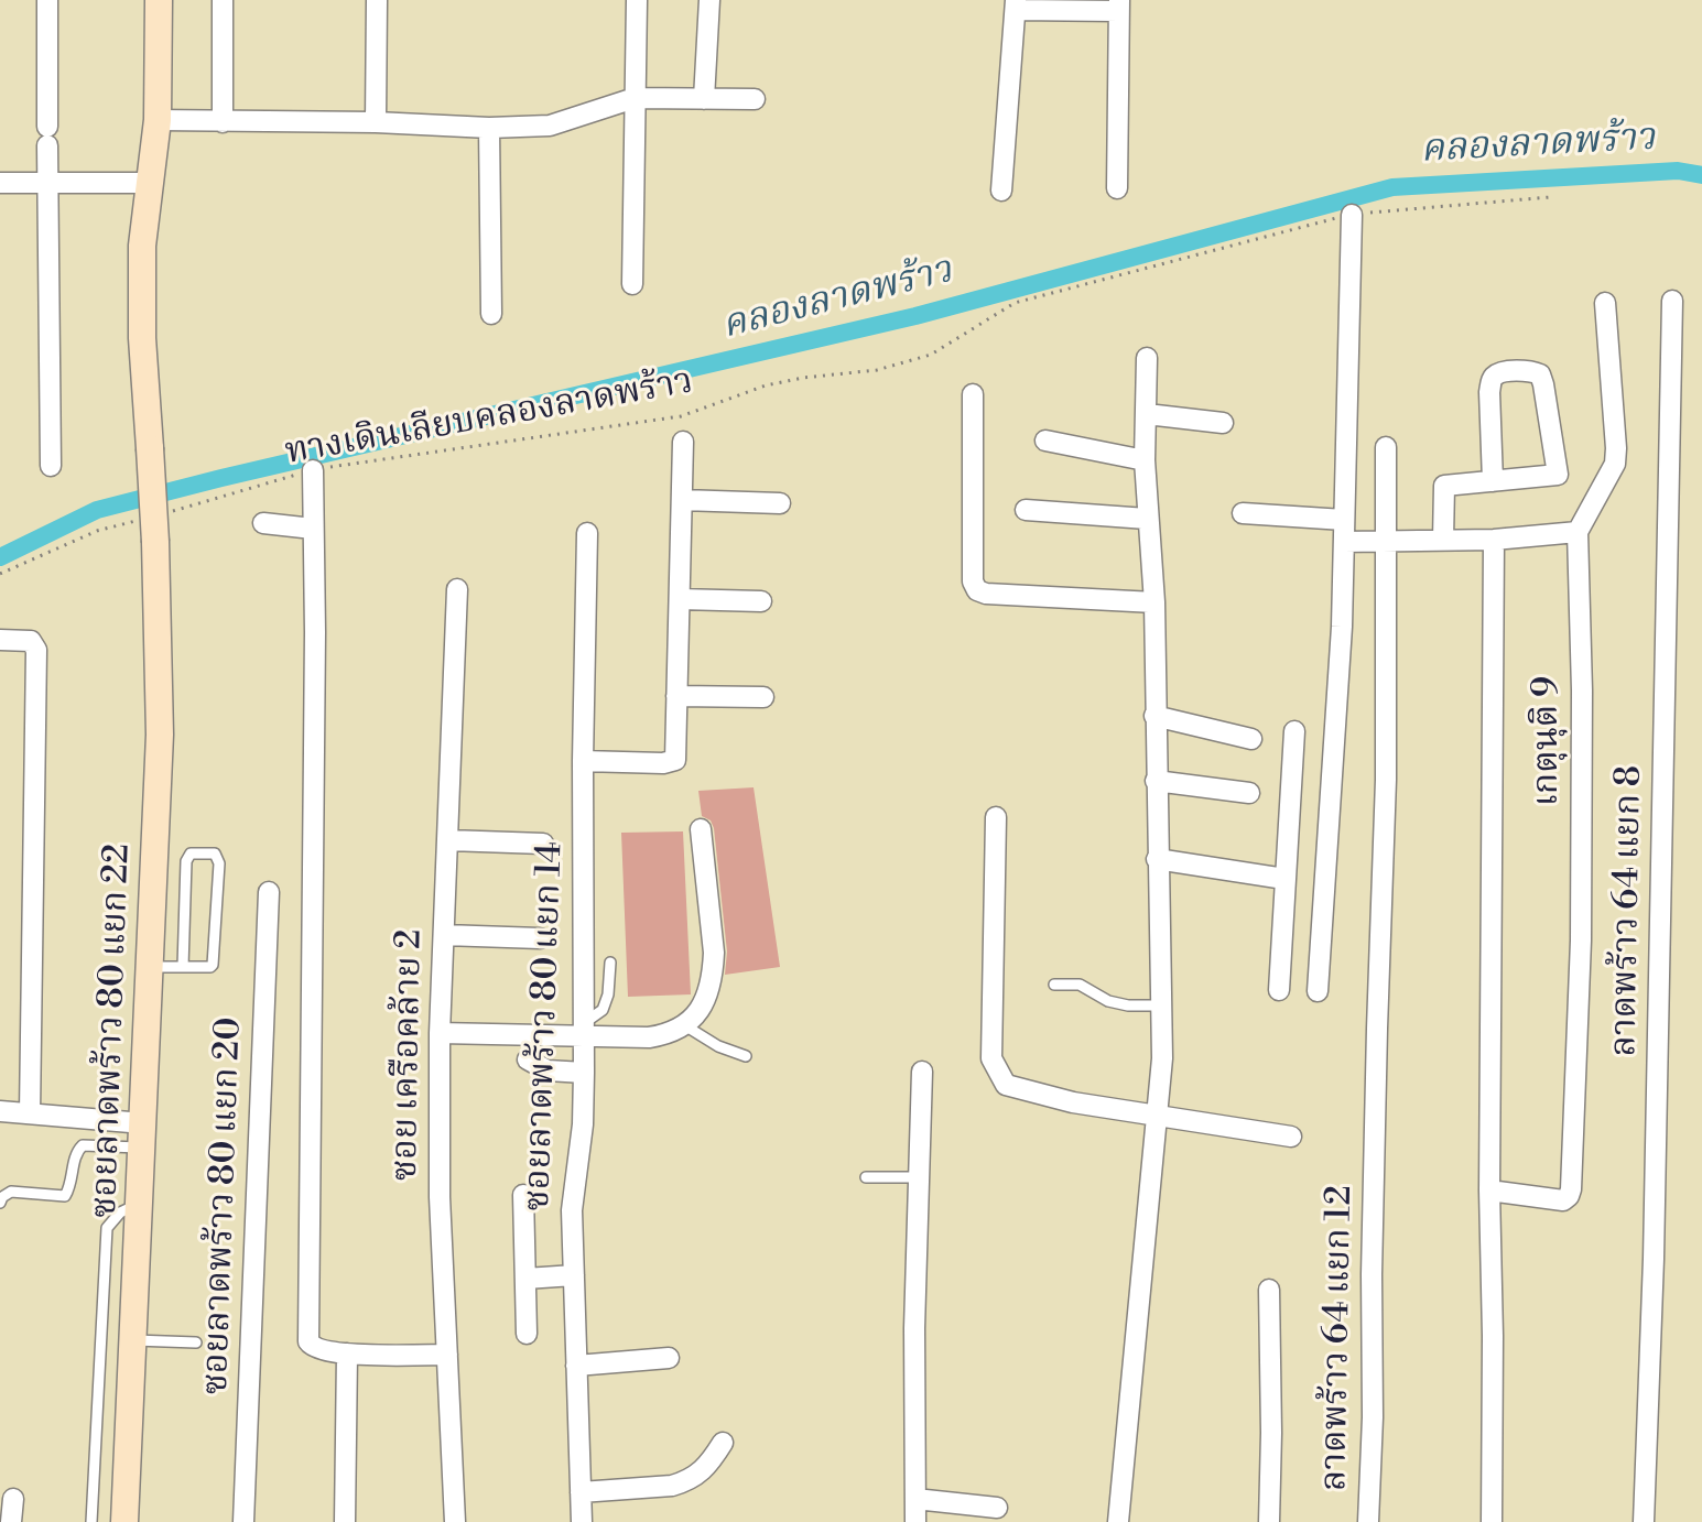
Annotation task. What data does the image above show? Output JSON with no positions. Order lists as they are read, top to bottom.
{
  "streets": {
    "street": [
      "เกตุนุติ 9",
      "ลาดพร้าว 64 แยก 8",
      "ซอยลาดพร้าว 80 แยก 14",
      "ซอยลาดพร้าว 80 แยก 22",
      "ซอย เครือคล้าย 2",
      "ซอยลาดพร้าว 80 แยก 20",
      "ลาดพร้าว 64 แยก 12"
    ],
    "path": ["ทางเดินเลียบคลองลาดพร้าว"]
  },
  "water": ["คลองลาดพร้าว"]
}
